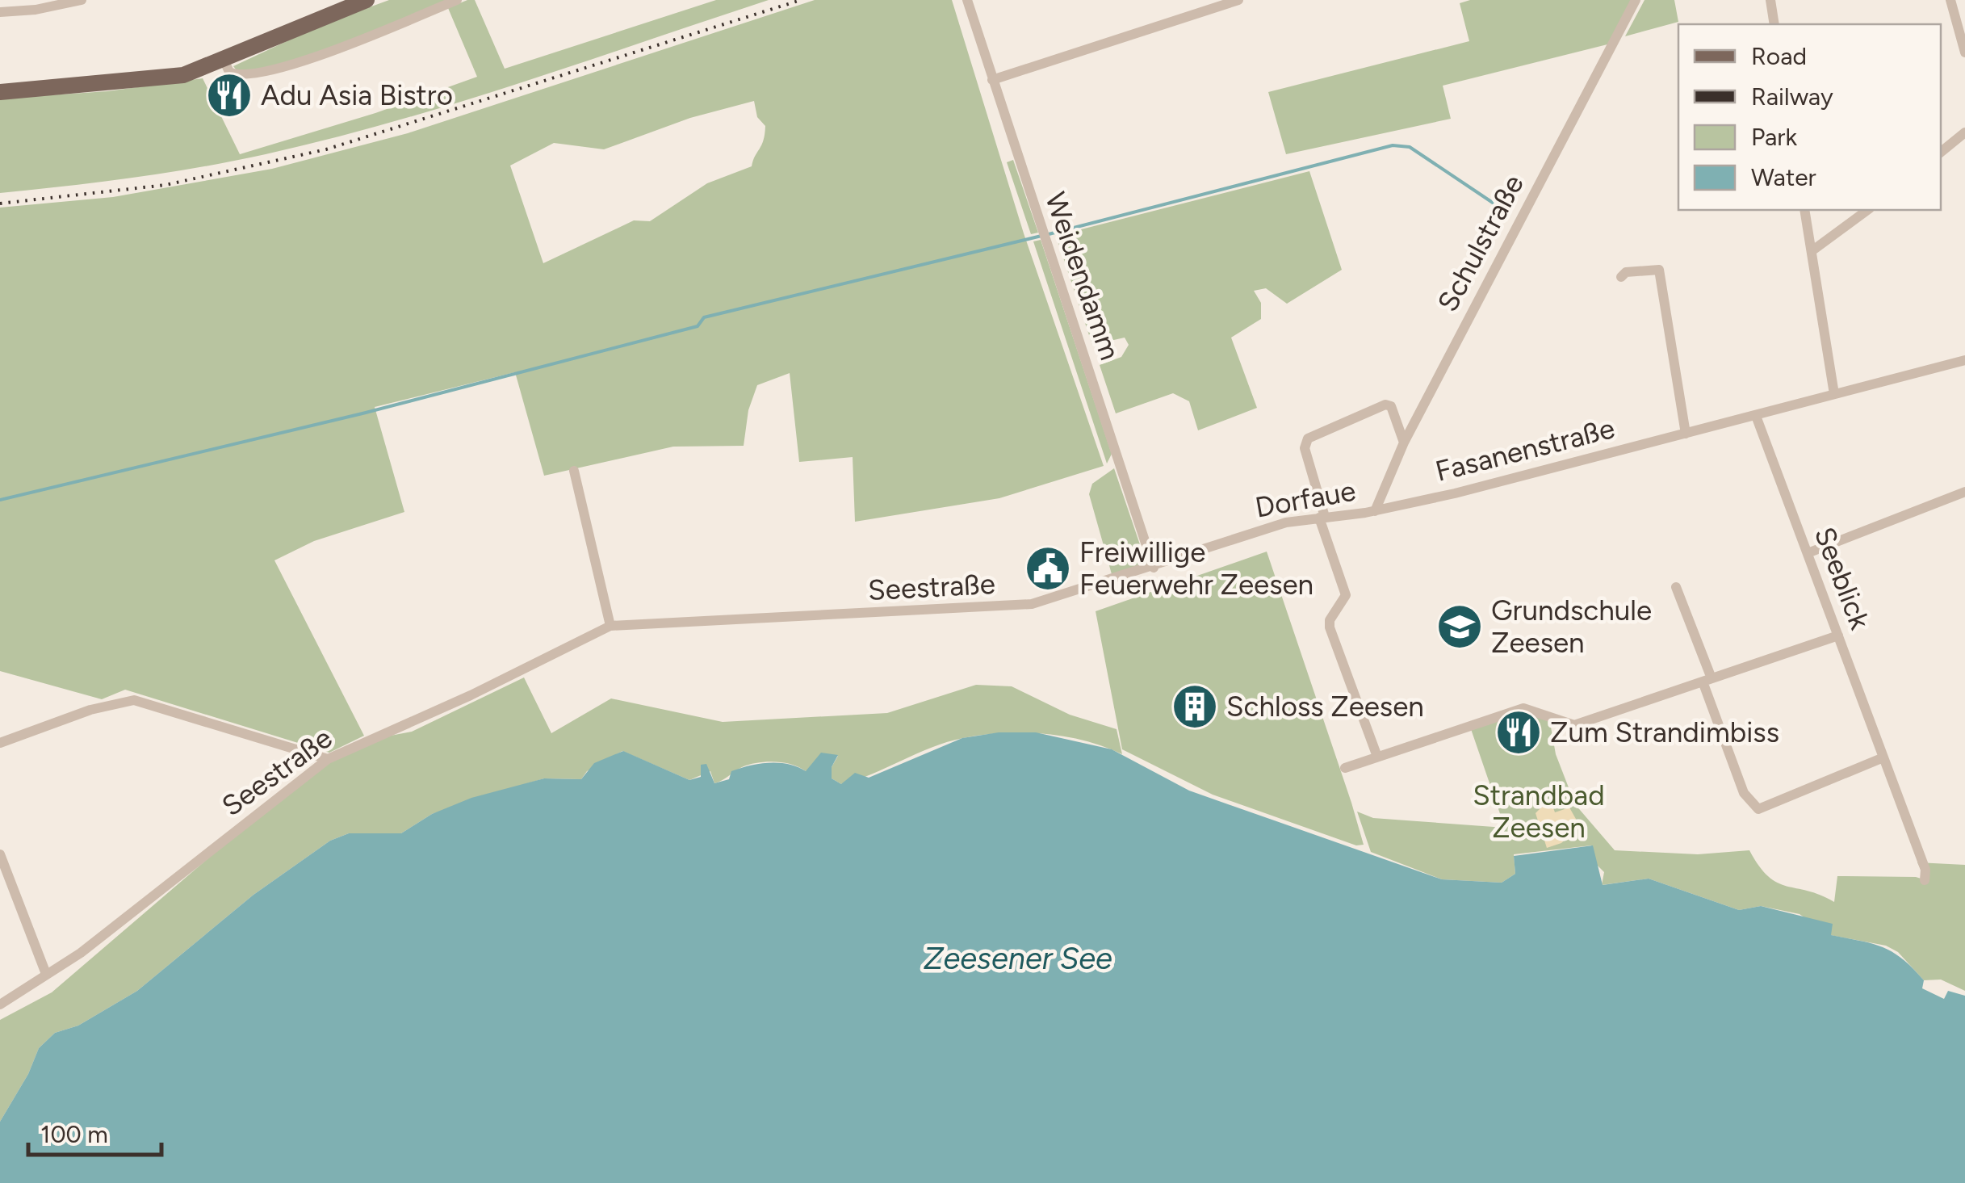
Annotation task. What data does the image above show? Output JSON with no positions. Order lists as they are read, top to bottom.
{
  "streets": {
    "street": [
      "Schulstraße",
      "Weidendamm",
      "Fasanenstraße",
      "Dorfaue",
      "Seeblick",
      "Seestraße"
    ]
  },
  "crossings": [
    ["Schulstraße", "Fasanenstraße"],
    ["Schulstraße", "Dorfaue"],
    ["Weidendamm", "Dorfaue"],
    ["Weidendamm", "Seestraße"],
    ["Fasanenstraße", "Dorfaue"],
    ["Fasanenstraße", "Seeblick"],
    ["Dorfaue", "Seestraße"]
  ],
  "water": ["Zeesener See"],
  "parks": ["Strandbad Zeesen"],
  "places": {
    "restaurant": ["Adu Asia Bistro", "Zum Strandimbiss"],
    "public building": ["Freiwillige Feuerwehr Zeesen"],
    "school or university": ["Grundschule Zeesen"],
    "building": ["Schloss Zeesen"]
  },
  "legend": [
    "Road",
    "Railway",
    "Park",
    "Water"
  ],
  "scale_bar": "100 m"
}
